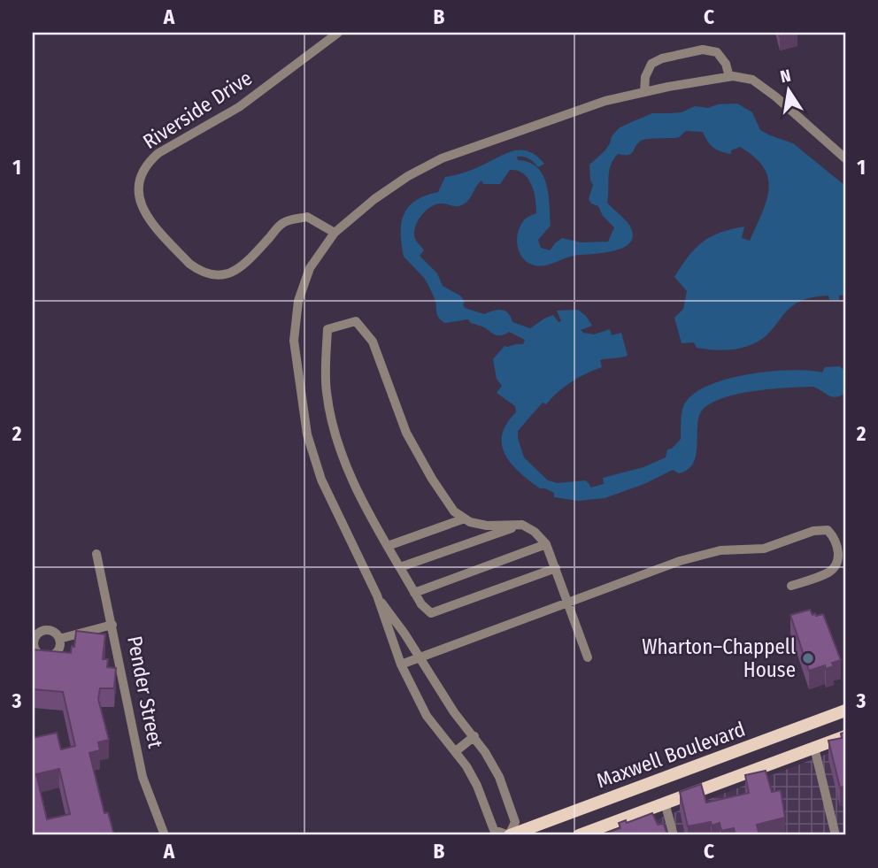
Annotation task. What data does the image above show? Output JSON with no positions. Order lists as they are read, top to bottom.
{
  "streets": {
    "main road": ["Maxwell Boulevard"],
    "street": ["Riverside Drive", "Pender Street"]
  },
  "places": ["Wharton–Chappell House"],
  "north": "top",
  "grid": {
    "columns": ["A", "B", "C"],
    "rows": ["1", "2", "3"]
  }
}
